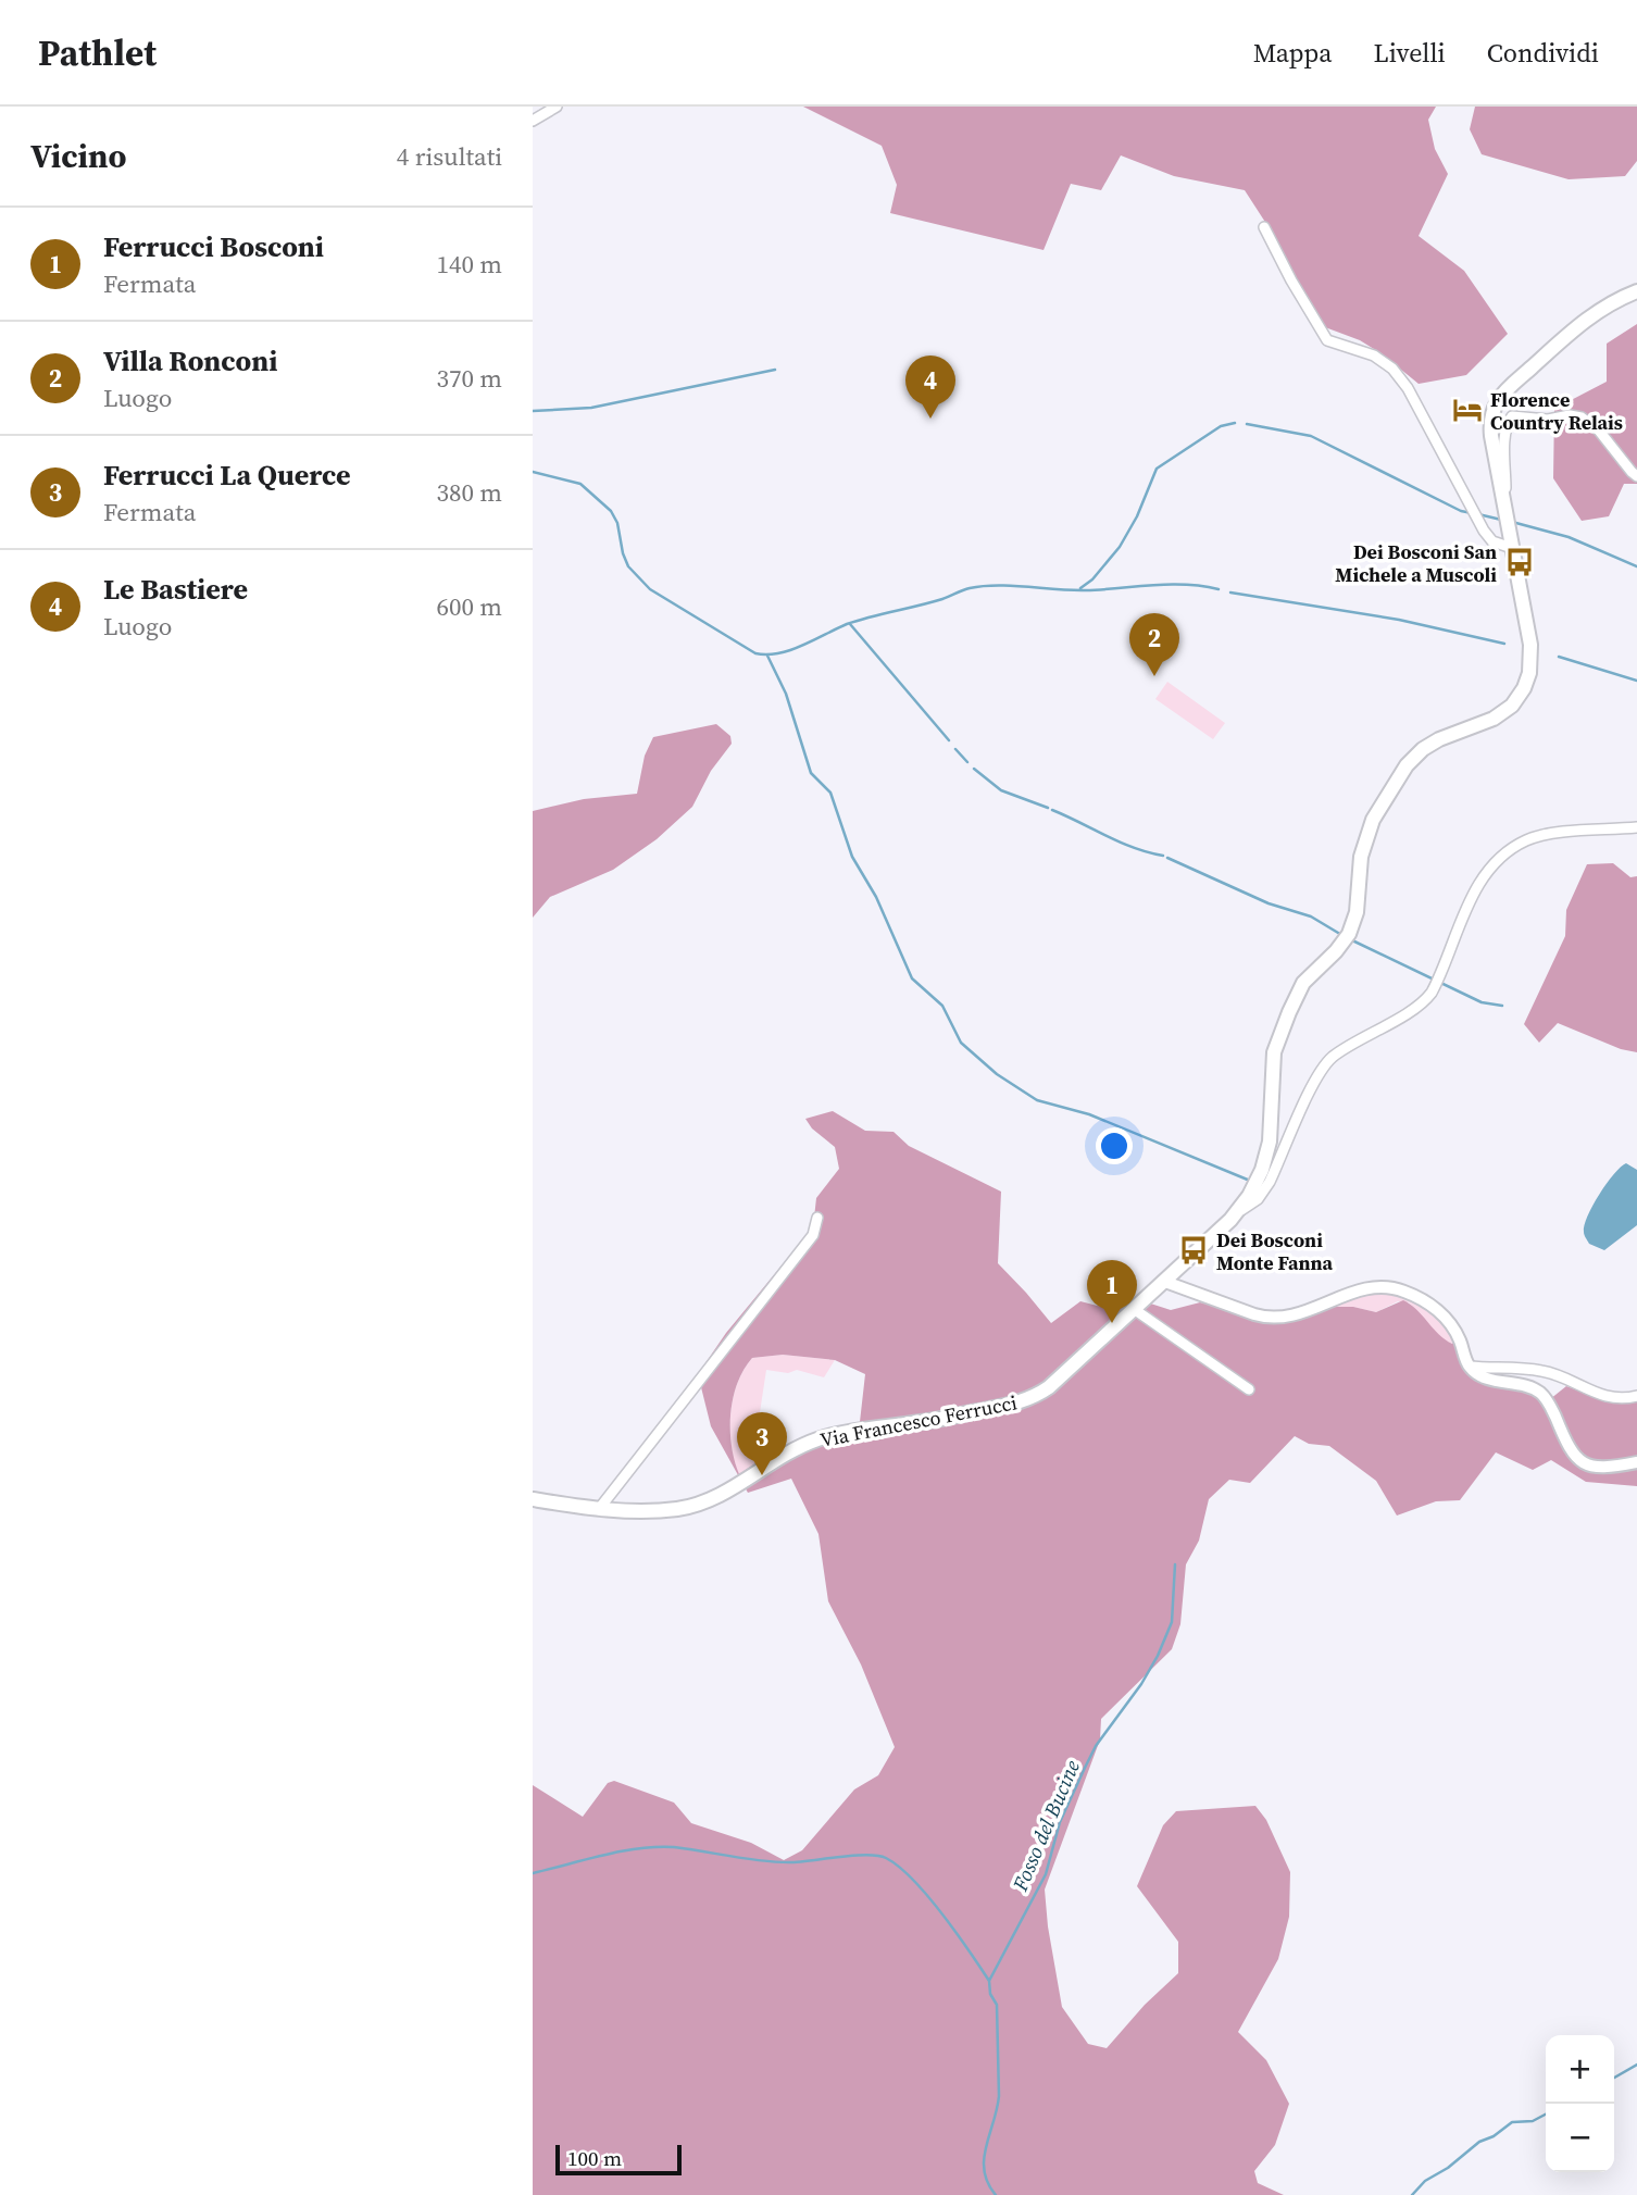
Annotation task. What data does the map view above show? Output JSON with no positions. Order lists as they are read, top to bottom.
{
  "streets": {
    "main road": ["Via Francesco Ferrucci"]
  },
  "water": ["Fosso del Bucine"],
  "places": {
    "hotel": ["Florence Country Relais"],
    "bus stop": ["Dei Bosconi San Michele a Muscoli", "Dei Bosconi Monte Fanna"]
  },
  "scale_bar": "100 m",
  "page": {
    "header": "Pathlet",
    "nav": ["Mappa", "Livelli", "Condividi"],
    "heading": ["Vicino", "4 risultati"],
    "list": [
      {
        "mark": "1",
        "name": "Ferrucci Bosconi",
        "note": "Fermata",
        "value": "140 m"
      },
      {
        "mark": "2",
        "name": "Villa Ronconi",
        "note": "Luogo",
        "value": "370 m"
      },
      {
        "mark": "3",
        "name": "Ferrucci La Querce",
        "note": "Fermata",
        "value": "380 m"
      },
      {
        "mark": "4",
        "name": "Le Bastiere",
        "note": "Luogo",
        "value": "600 m"
      }
    ],
    "pins": [
      "4",
      "2",
      "1",
      "3"
    ],
    "map_buttons": ["+", "−"],
    "scale": "100 m"
  }
}
